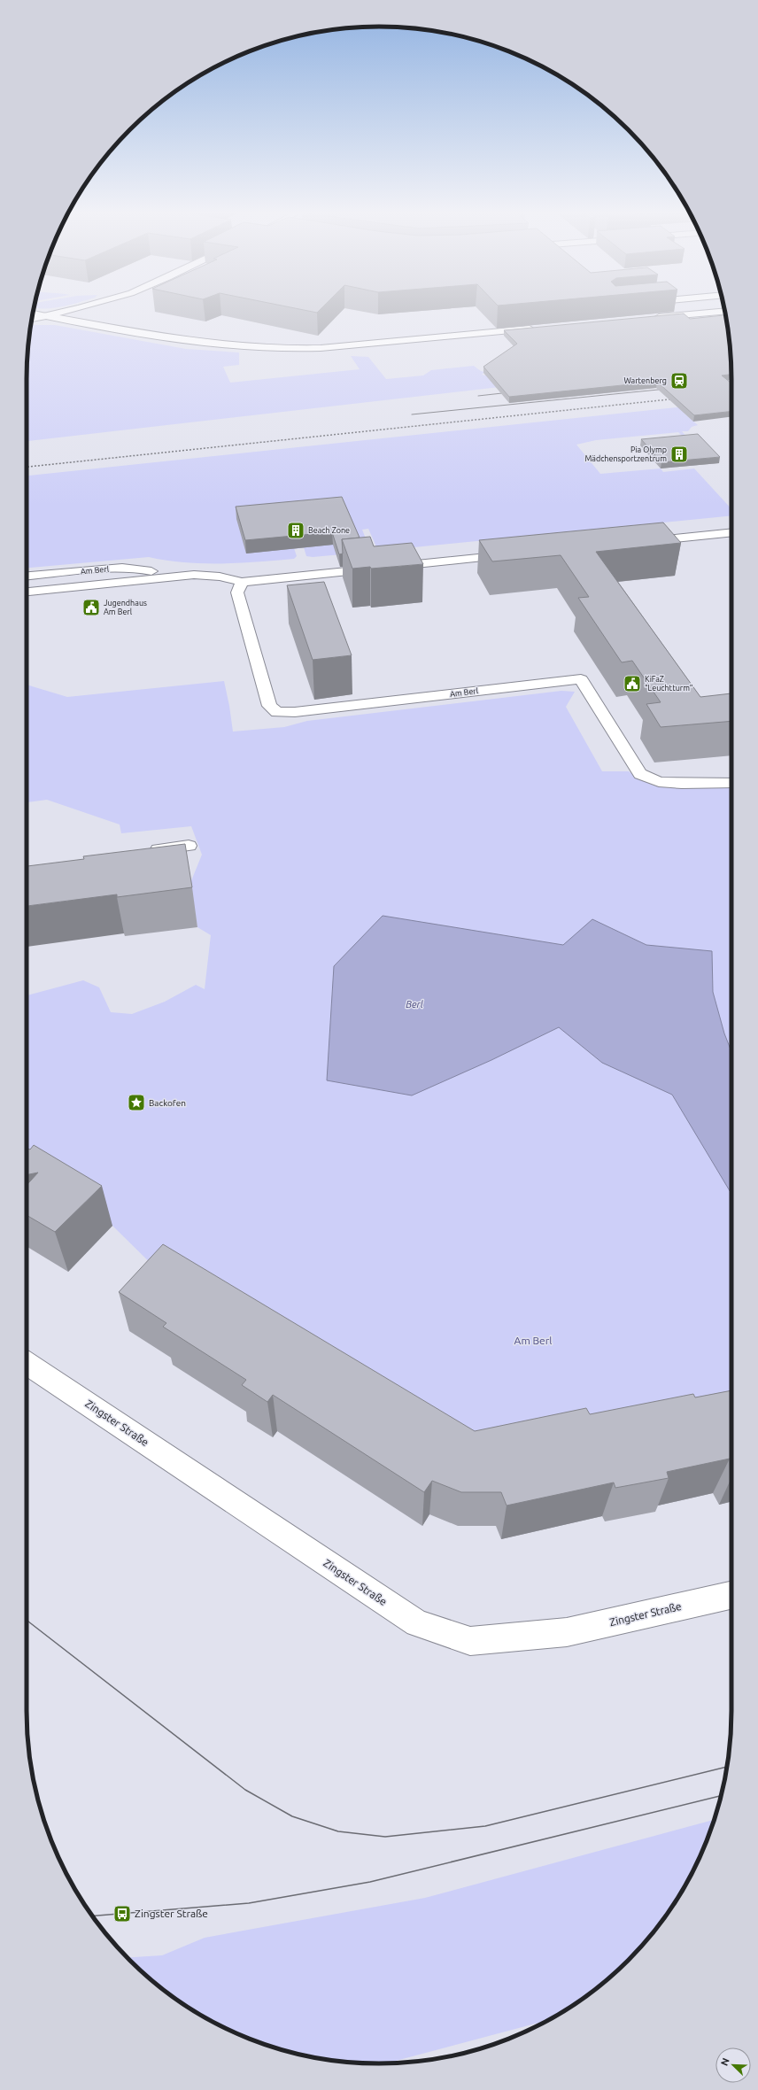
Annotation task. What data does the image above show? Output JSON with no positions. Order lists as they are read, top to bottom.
{
  "streets": {
    "street": ["Am Berl", "Zingster Straße"]
  },
  "water": ["Berl"],
  "parks": ["Am Berl"],
  "places": {
    "station": ["Wartenberg"],
    "building": ["Pia Olymp Mädchensportzentrum", "Beach Zone"],
    "public building": ["Jugendhaus Am Berl", "KiFaZ \"Leuchtturm\""],
    "place": ["Backofen"],
    "bus stop": ["Zingster Straße"]
  },
  "north": "top left"
}
